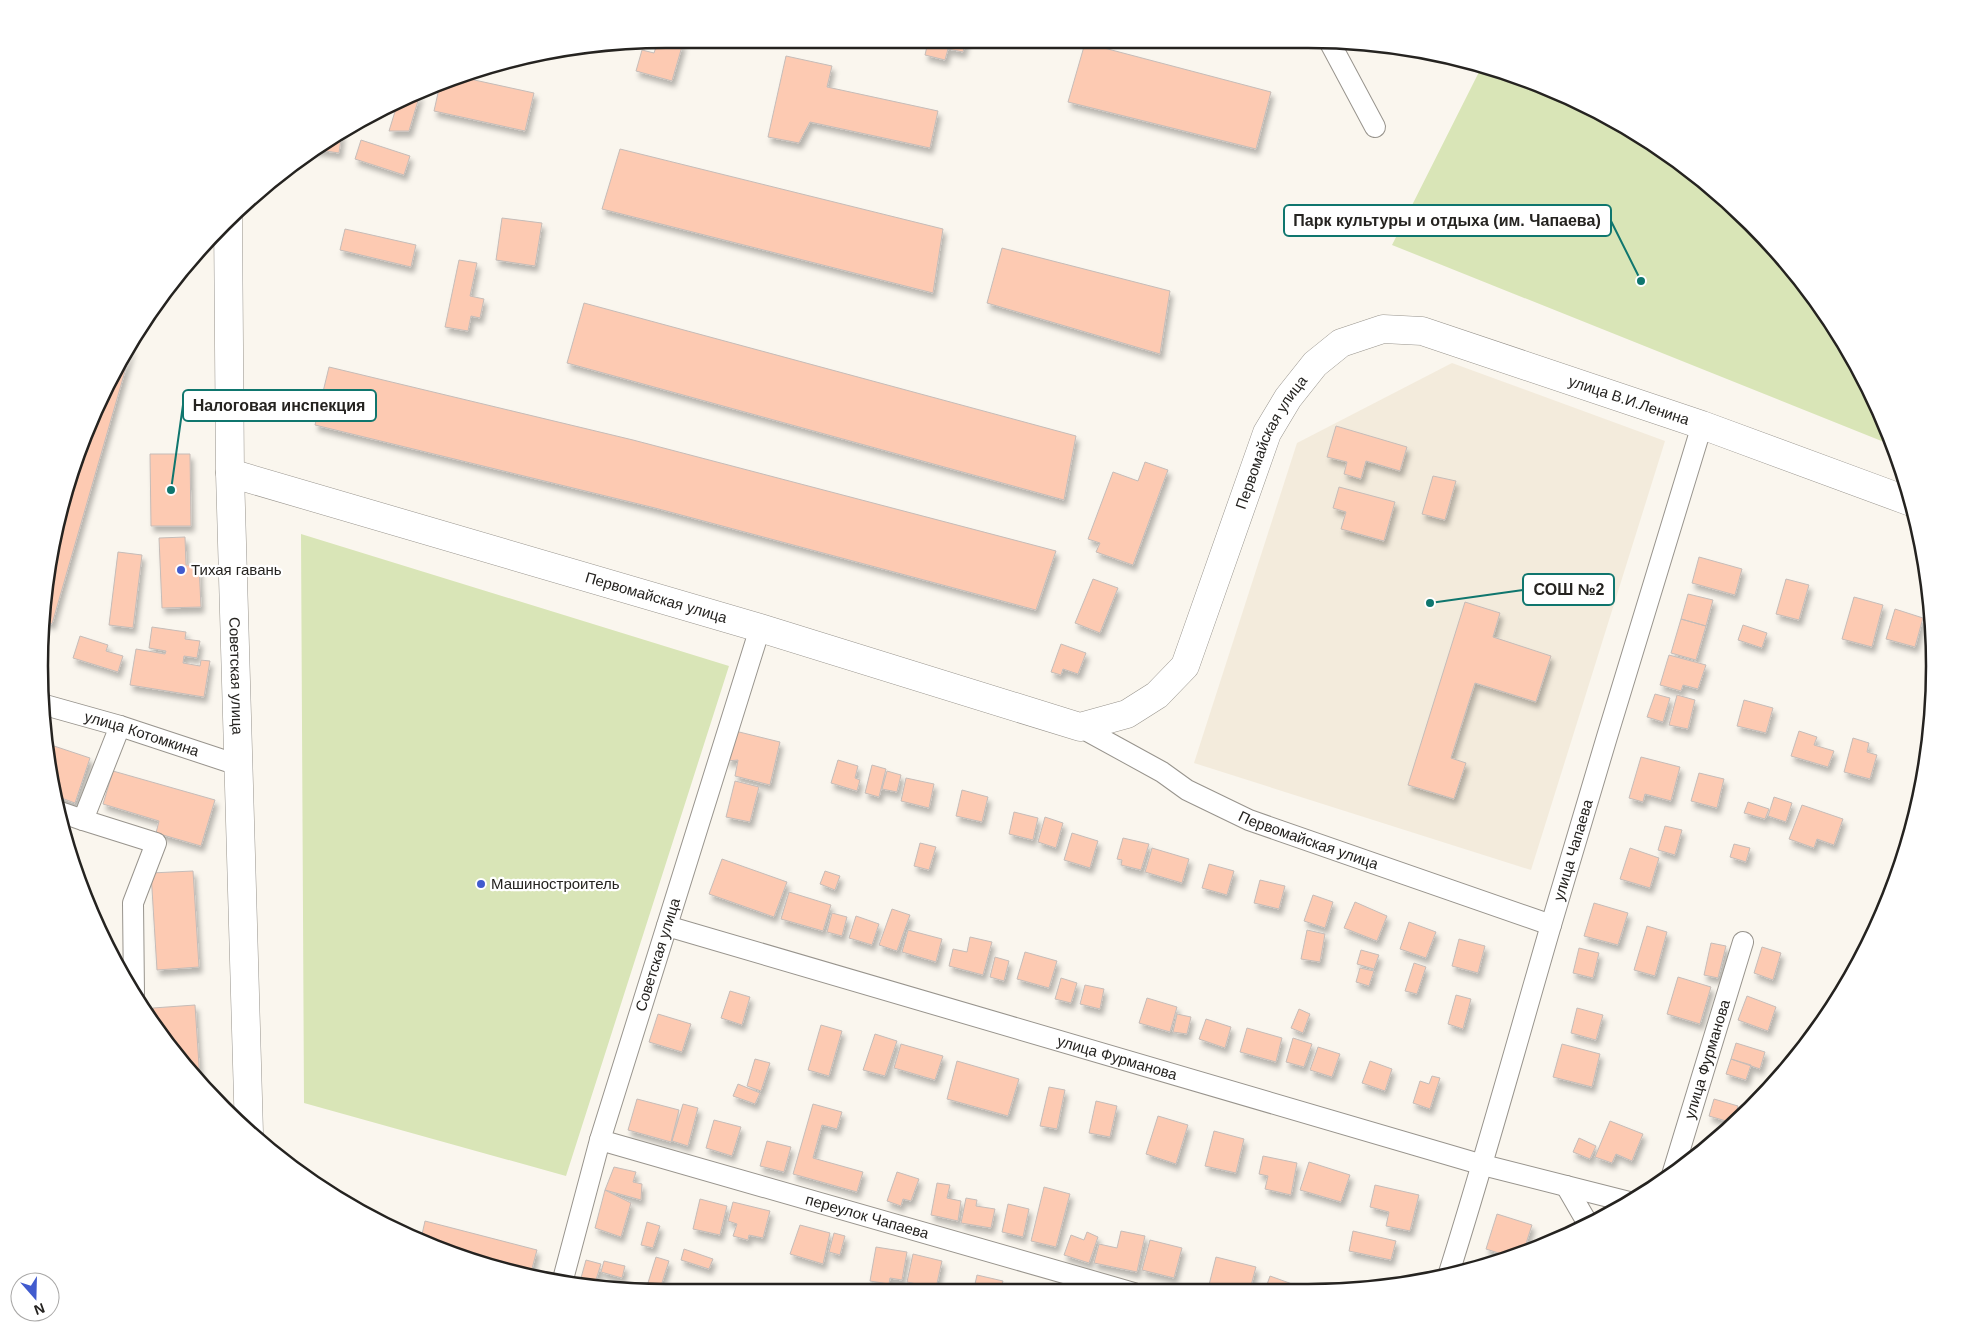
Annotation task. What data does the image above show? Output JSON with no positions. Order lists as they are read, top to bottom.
{
  "streets": {
    "main road": ["улица В.И.Ленина", "Первомайская улица", "Советская улица"],
    "street": [
      "улица Котомкина",
      "улица Чапаева",
      "улица Фурманова",
      "переулок Чапаева"
    ]
  },
  "crossings": [
    ["улица В.И.Ленина", "Первомайская улица"],
    ["улица В.И.Ленина", "улица Чапаева"],
    ["Первомайская улица", "Советская улица"],
    ["Первомайская улица", "улица Чапаева"],
    ["Советская улица", "улица Котомкина"],
    ["Советская улица", "улица Фурманова"],
    ["Советская улица", "переулок Чапаева"],
    ["улица Чапаева", "улица Фурманова"]
  ],
  "places": [
    "Парк культуры и отдыха (им. Чапаева)",
    "Налоговая инспекция",
    "Тихая гавань",
    "СОШ №2",
    "Машиностроитель"
  ],
  "north": "bottom"
}
